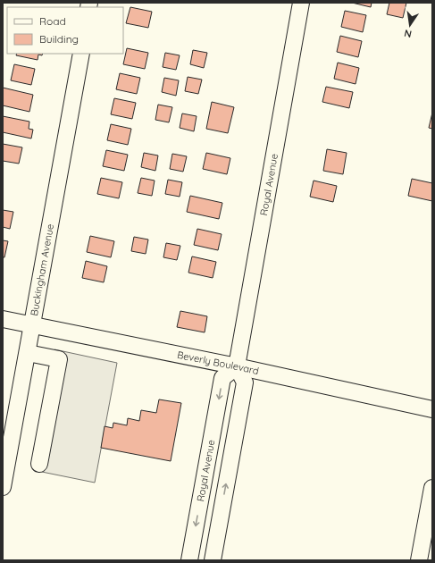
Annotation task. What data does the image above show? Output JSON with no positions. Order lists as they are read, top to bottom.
{
  "streets": {
    "street": ["Royal Avenue", "Buckingham Avenue", "Beverly Boulevard"]
  },
  "crossings": [
    ["Royal Avenue", "Beverly Boulevard"],
    ["Buckingham Avenue", "Beverly Boulevard"]
  ],
  "legend": ["Road", "Building"],
  "north": "bottom"
}
